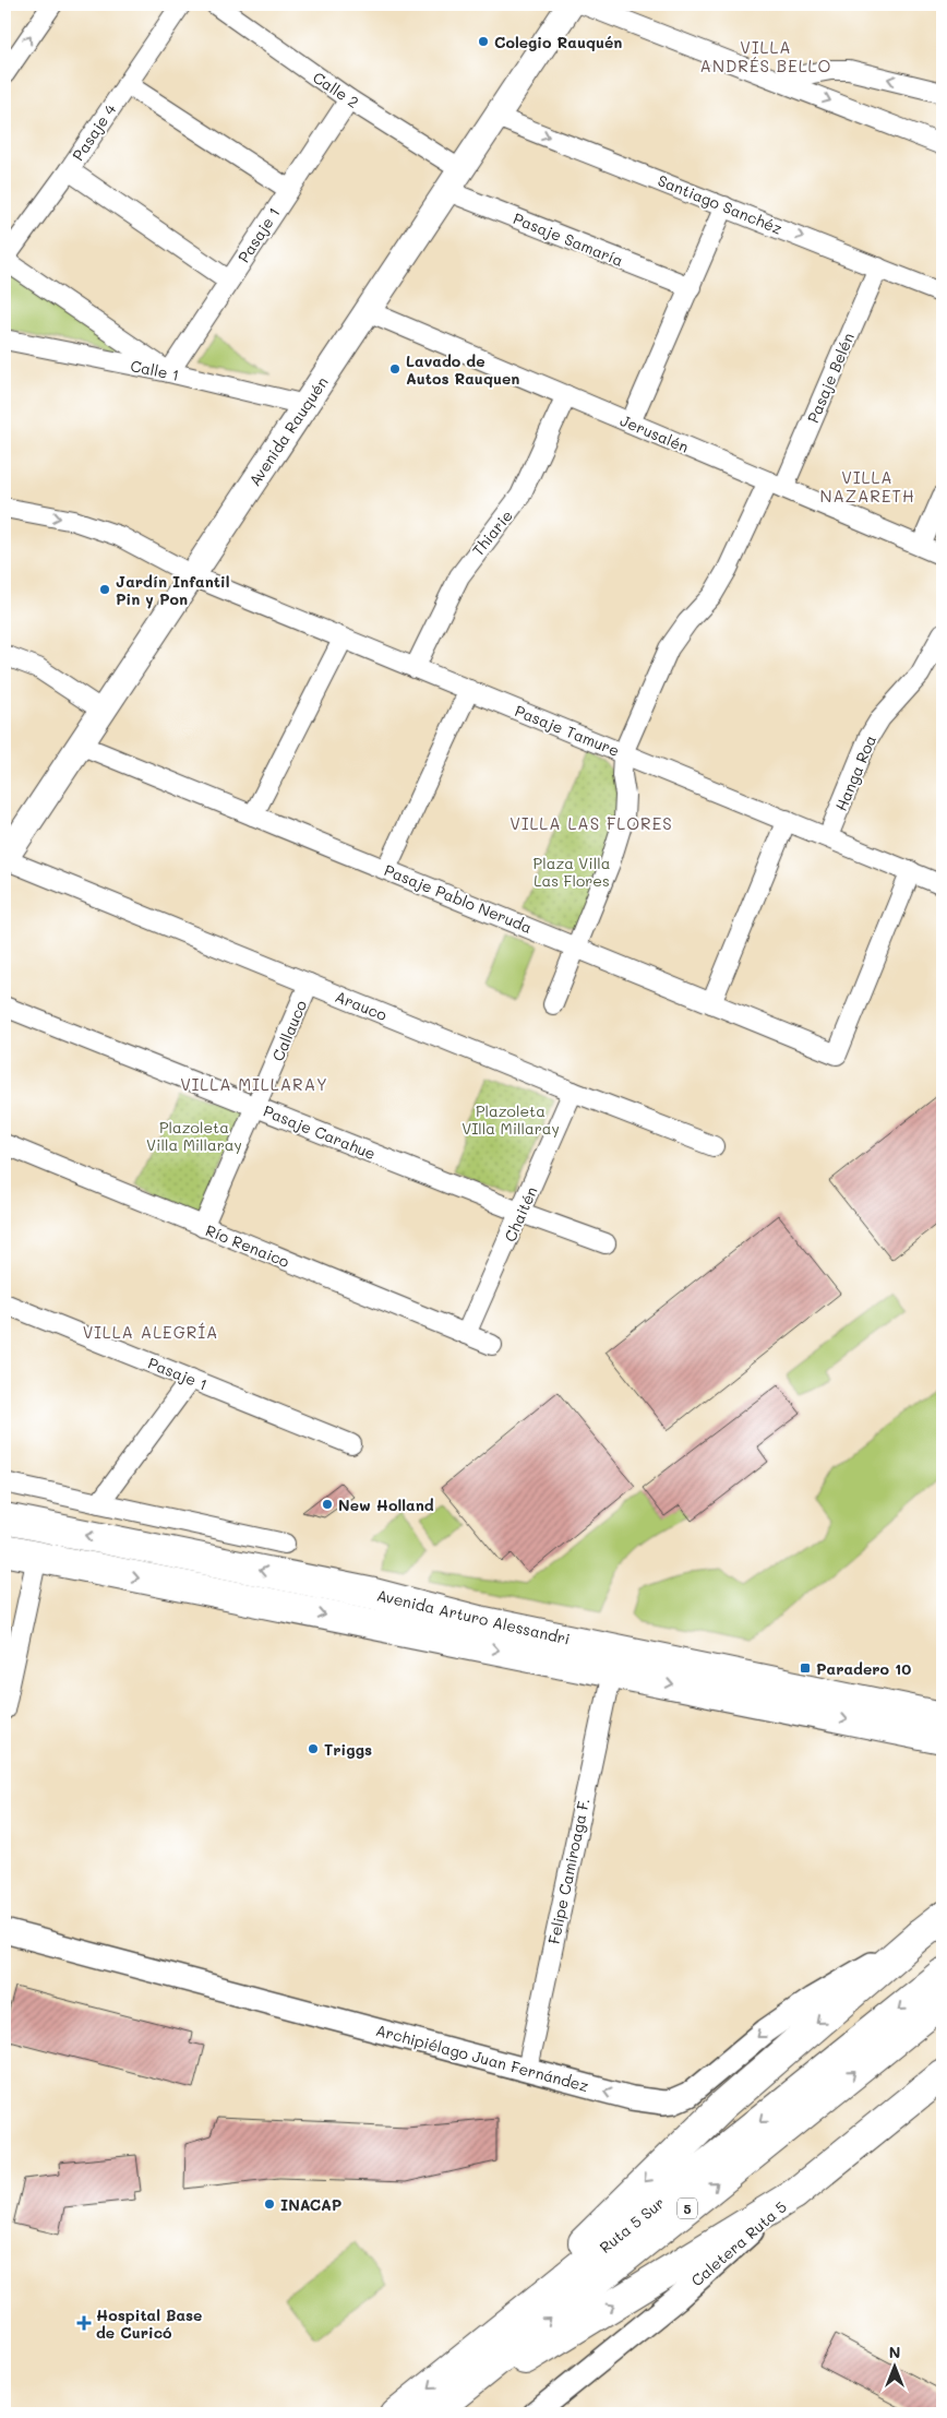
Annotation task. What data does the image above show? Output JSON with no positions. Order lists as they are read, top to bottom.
{
  "streets": {
    "main road": [
      "Avenida Rauquén",
      "Avenida Arturo Alessandri",
      "5",
      "Ruta 5 Sur",
      "Caletera Ruta 5"
    ],
    "street": [
      "Calle 2",
      "Pasaje 4",
      "Santiago Sanchéz",
      "Pasaje 1",
      "Pasaje Samaría",
      "Calle 1",
      "Pasaje Belén",
      "Jerusalén",
      "Thiarie",
      "Pasaje Tamure",
      "Hanga Roa",
      "Pasaje Pablo Neruda",
      "Arauco",
      "Callauco",
      "Pasaje Carahue",
      "Chaitén",
      "Río Renaico",
      "Felipe Camiroaga F.",
      "Archipiélago Juan Fernández"
    ]
  },
  "crossings": [
    ["Calle 2", "Pasaje 1"],
    ["Calle 2", "Avenida Rauquén"],
    ["Santiago Sanchéz", "Pasaje Belén"],
    ["Santiago Sanchéz", "Avenida Rauquén"],
    ["Pasaje 1", "Calle 1"],
    ["Pasaje Samaría", "Avenida Rauquén"],
    ["Calle 1", "Avenida Rauquén"],
    ["Pasaje Belén", "Jerusalén"],
    ["Pasaje Belén", "Pasaje Tamure"],
    ["Avenida Rauquén", "Jerusalén"],
    ["Avenida Rauquén", "Pasaje Tamure"],
    ["Avenida Rauquén", "Pasaje Pablo Neruda"],
    ["Avenida Rauquén", "Arauco"],
    ["Jerusalén", "Thiarie"],
    ["Thiarie", "Pasaje Tamure"],
    ["Pasaje Tamure", "Hanga Roa"],
    ["Pasaje Tamure", "Pasaje Pablo Neruda"],
    ["Arauco", "Callauco"],
    ["Arauco", "Chaitén"],
    ["Callauco", "Pasaje Carahue"],
    ["Callauco", "Río Renaico"],
    ["Pasaje Carahue", "Chaitén"],
    ["Chaitén", "Río Renaico"],
    ["Avenida Arturo Alessandri", "Felipe Camiroaga F."],
    ["Felipe Camiroaga F.", "Archipiélago Juan Fernández"]
  ],
  "one_way": ["Archipiélago Juan Fernández"],
  "districts": [
    "VILLA ANDRÉS BELLO",
    "VILLA NAZARETH",
    "VILLA LAS FLORES",
    "VILLA MILLARAY",
    "VILLA ALEGRÍA"
  ],
  "parks": ["Plaza Villa Las Flores", "Plazoleta VIlla Millaray", "Plazoleta Villa Millaray"],
  "places": {
    "other": [
      "Colegio Rauquén",
      "Lavado de Autos Rauquen",
      "Jardín Infantil Pin y Pon",
      "New Holland",
      "Triggs",
      "INACAP"
    ],
    "transit": ["Paradero 10"],
    "health": ["Hospital Base de Curicó"]
  },
  "north": "top"
}
